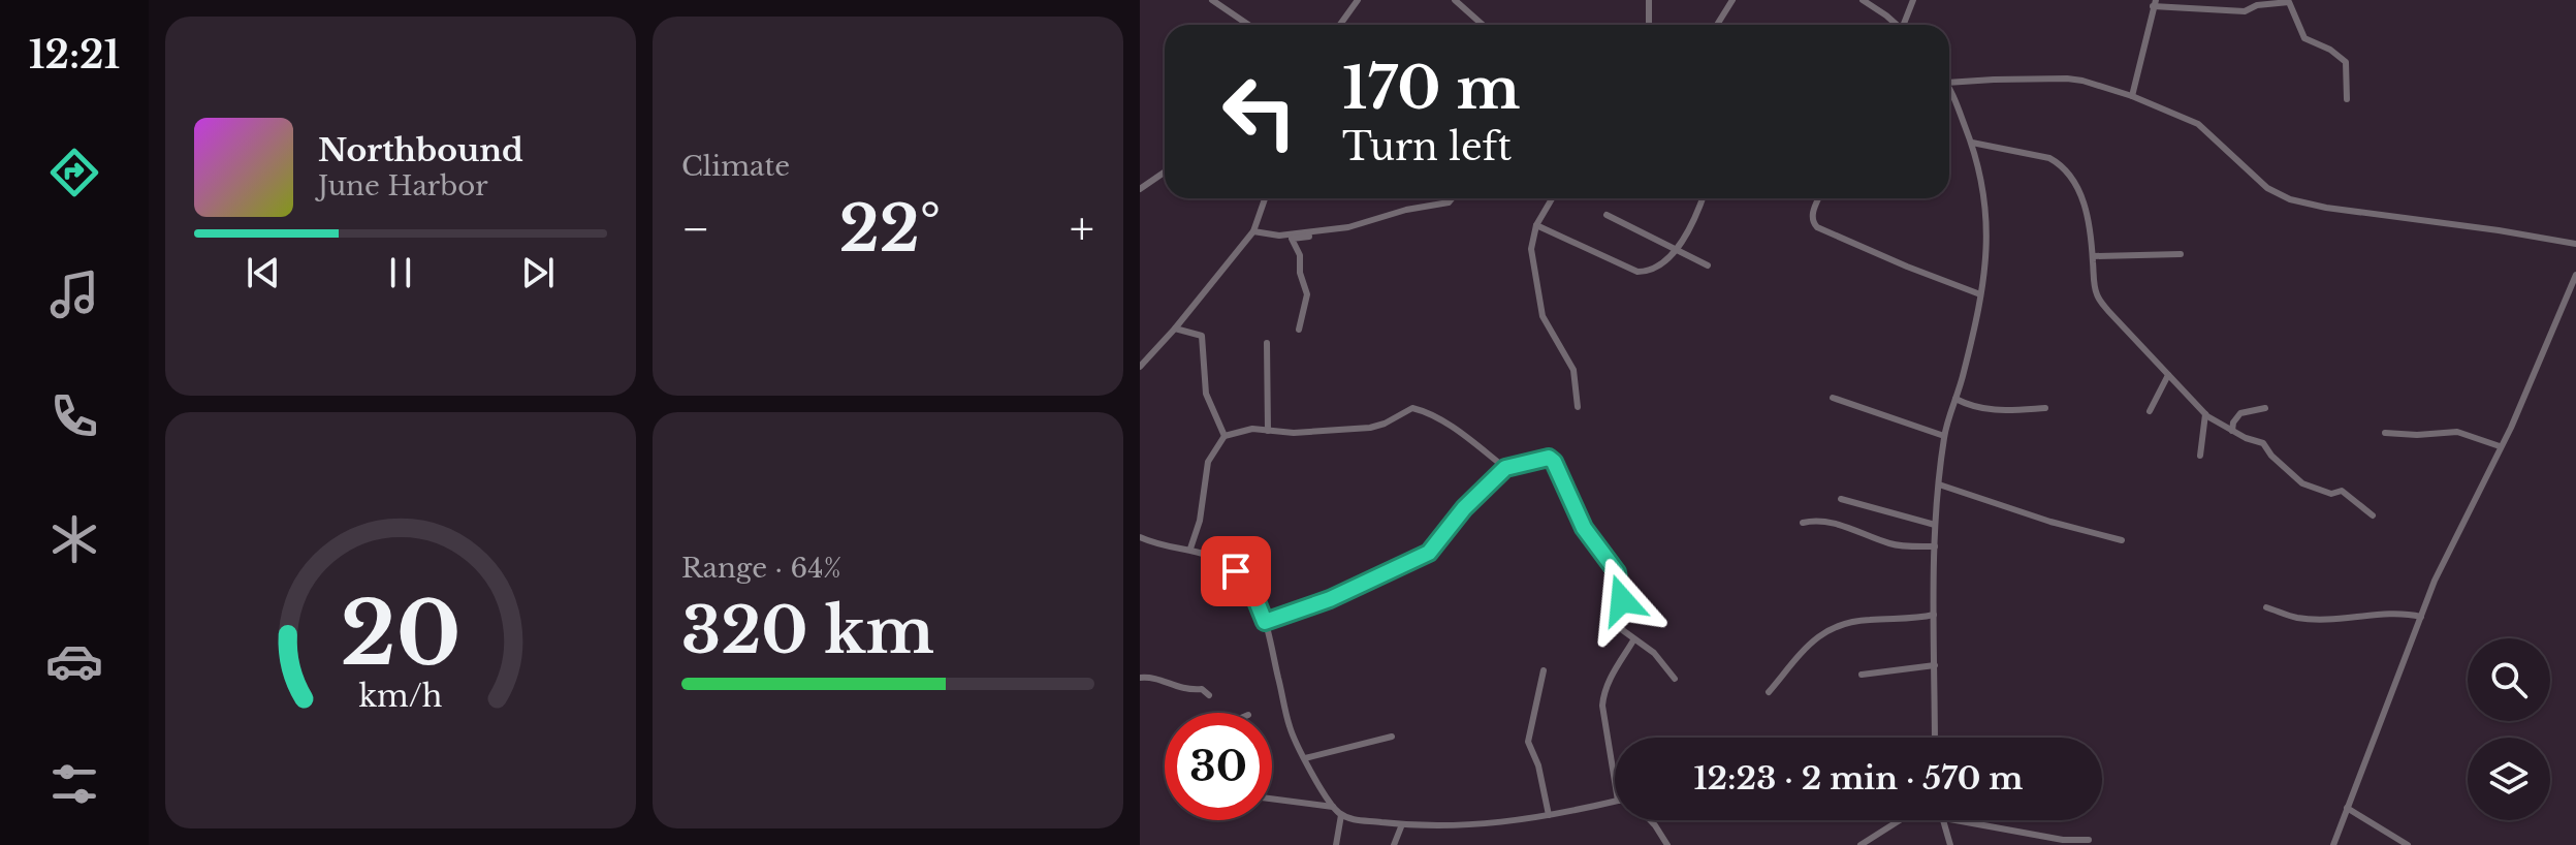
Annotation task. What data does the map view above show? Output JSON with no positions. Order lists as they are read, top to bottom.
{
  "page": {
    "tabs": "12:21",
    "tile": [
      "Climate",
      ["Range · 64%", "320 km"]
    ],
    "turn": ["170 m", "Turn left"],
    "song": ["Northbound", "June Harbor"],
    "heat": ["−", "22°", "+"],
    "limit": "30",
    "trip": "12:23 · 2 min · 570 m",
    "gauge": ["20", "km/h"]
  }
}
